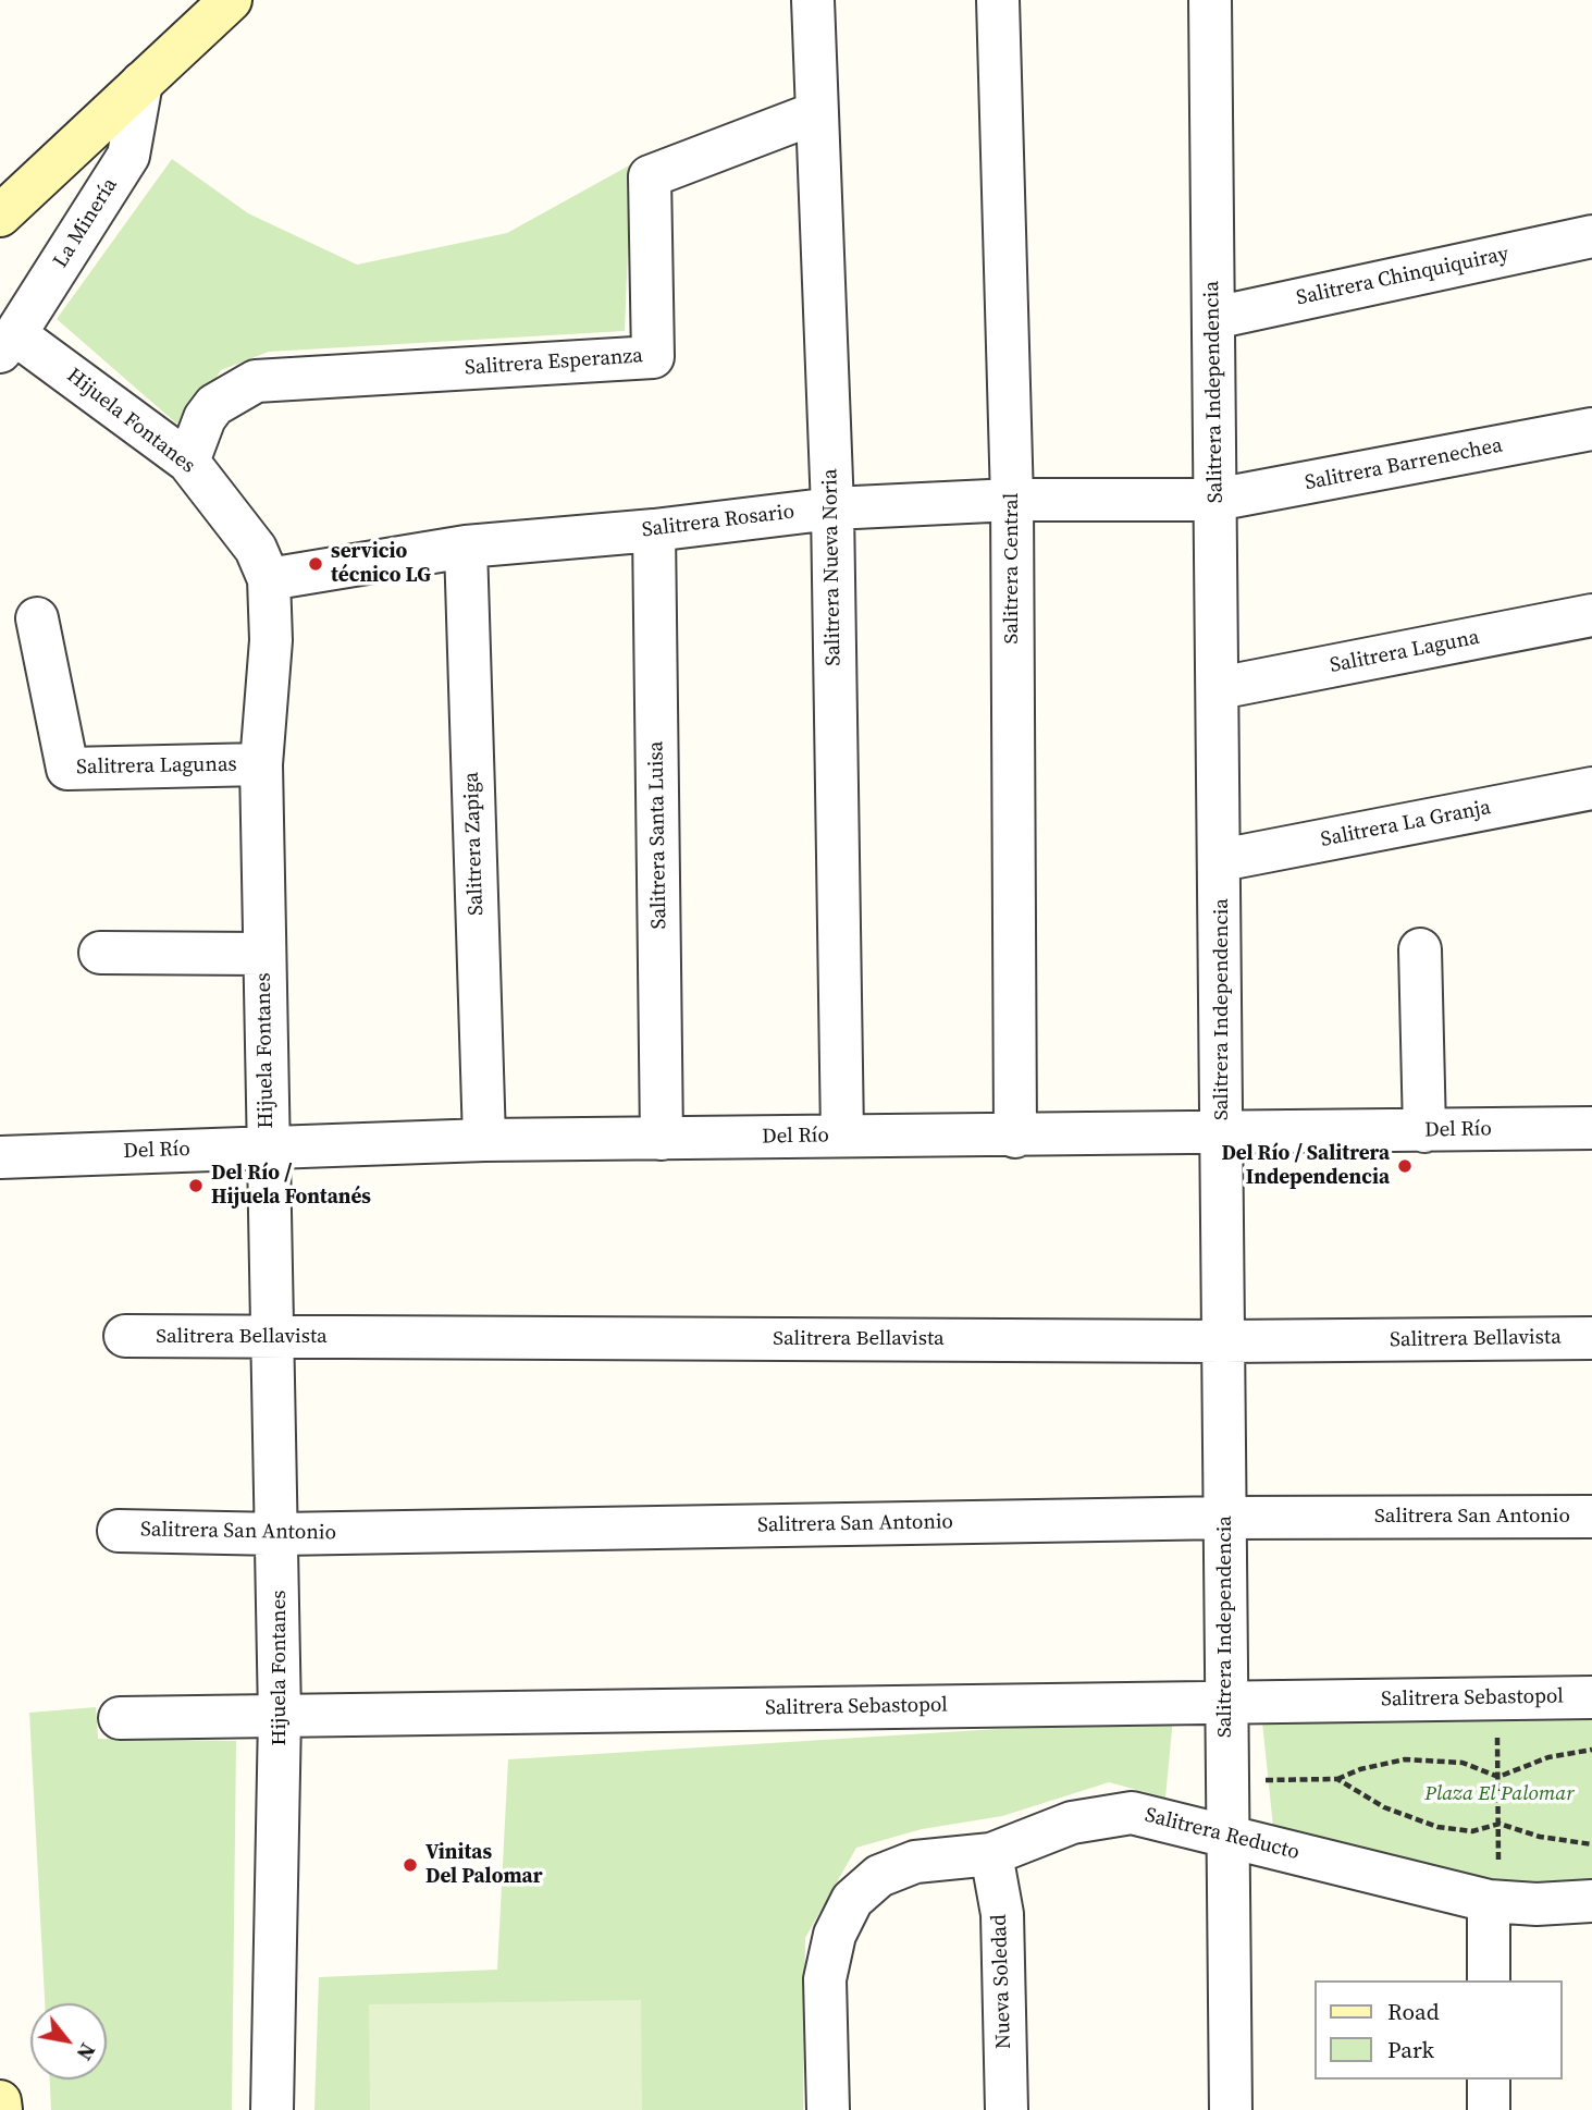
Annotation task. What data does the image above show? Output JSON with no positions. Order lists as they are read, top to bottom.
{
  "streets": {
    "street": [
      "La Minería",
      "Salitrera Chinquiquiray",
      "Salitrera Esperanza",
      "Salitrera Independencia",
      "Hijuela Fontanes",
      "Salitrera Barrenechea",
      "Salitrera Rosario",
      "Salitrera Nueva Noria",
      "Salitrera Central",
      "Salitrera Laguna",
      "Salitrera Lagunas",
      "Salitrera La Granja",
      "Salitrera Santa Luisa",
      "Salitrera Zapiga",
      "Del Río",
      "Salitrera Bellavista",
      "Salitrera San Antonio",
      "Salitrera Sebastopol",
      "Salitrera Reducto",
      "Nueva Soledad"
    ]
  },
  "crossings": [
    ["La Minería", "Hijuela Fontanes"],
    ["Salitrera Chinquiquiray", "Salitrera Independencia"],
    ["Salitrera Esperanza", "Hijuela Fontanes"],
    ["Salitrera Esperanza", "Salitrera Nueva Noria"],
    ["Salitrera Independencia", "Salitrera Barrenechea"],
    ["Salitrera Independencia", "Salitrera Rosario"],
    ["Salitrera Independencia", "Salitrera Laguna"],
    ["Salitrera Independencia", "Salitrera La Granja"],
    ["Salitrera Independencia", "Del Río"],
    ["Salitrera Independencia", "Salitrera Bellavista"],
    ["Salitrera Independencia", "Salitrera San Antonio"],
    ["Salitrera Independencia", "Salitrera Sebastopol"],
    ["Salitrera Independencia", "Salitrera Reducto"],
    ["Hijuela Fontanes", "Salitrera Rosario"],
    ["Hijuela Fontanes", "Salitrera Lagunas"],
    ["Hijuela Fontanes", "Del Río"],
    ["Hijuela Fontanes", "Salitrera Bellavista"],
    ["Hijuela Fontanes", "Salitrera San Antonio"],
    ["Hijuela Fontanes", "Salitrera Sebastopol"],
    ["Salitrera Barrenechea", "Salitrera Rosario"],
    ["Salitrera Rosario", "Salitrera Nueva Noria"],
    ["Salitrera Rosario", "Salitrera Central"],
    ["Salitrera Rosario", "Salitrera Santa Luisa"],
    ["Salitrera Rosario", "Salitrera Zapiga"],
    ["Salitrera Nueva Noria", "Del Río"],
    ["Salitrera Central", "Del Río"],
    ["Salitrera Santa Luisa", "Del Río"],
    ["Salitrera Zapiga", "Del Río"],
    ["Salitrera Reducto", "Nueva Soledad"]
  ],
  "parks": ["Plaza El Palomar"],
  "places": [
    "servicio técnico LG",
    "Del Río / Salitrera Independencia",
    "Del Río / Hijuela Fontanés",
    "Vinitas Del Palomar"
  ],
  "legend": ["Road", "Park"],
  "north": "bottom right"
}
